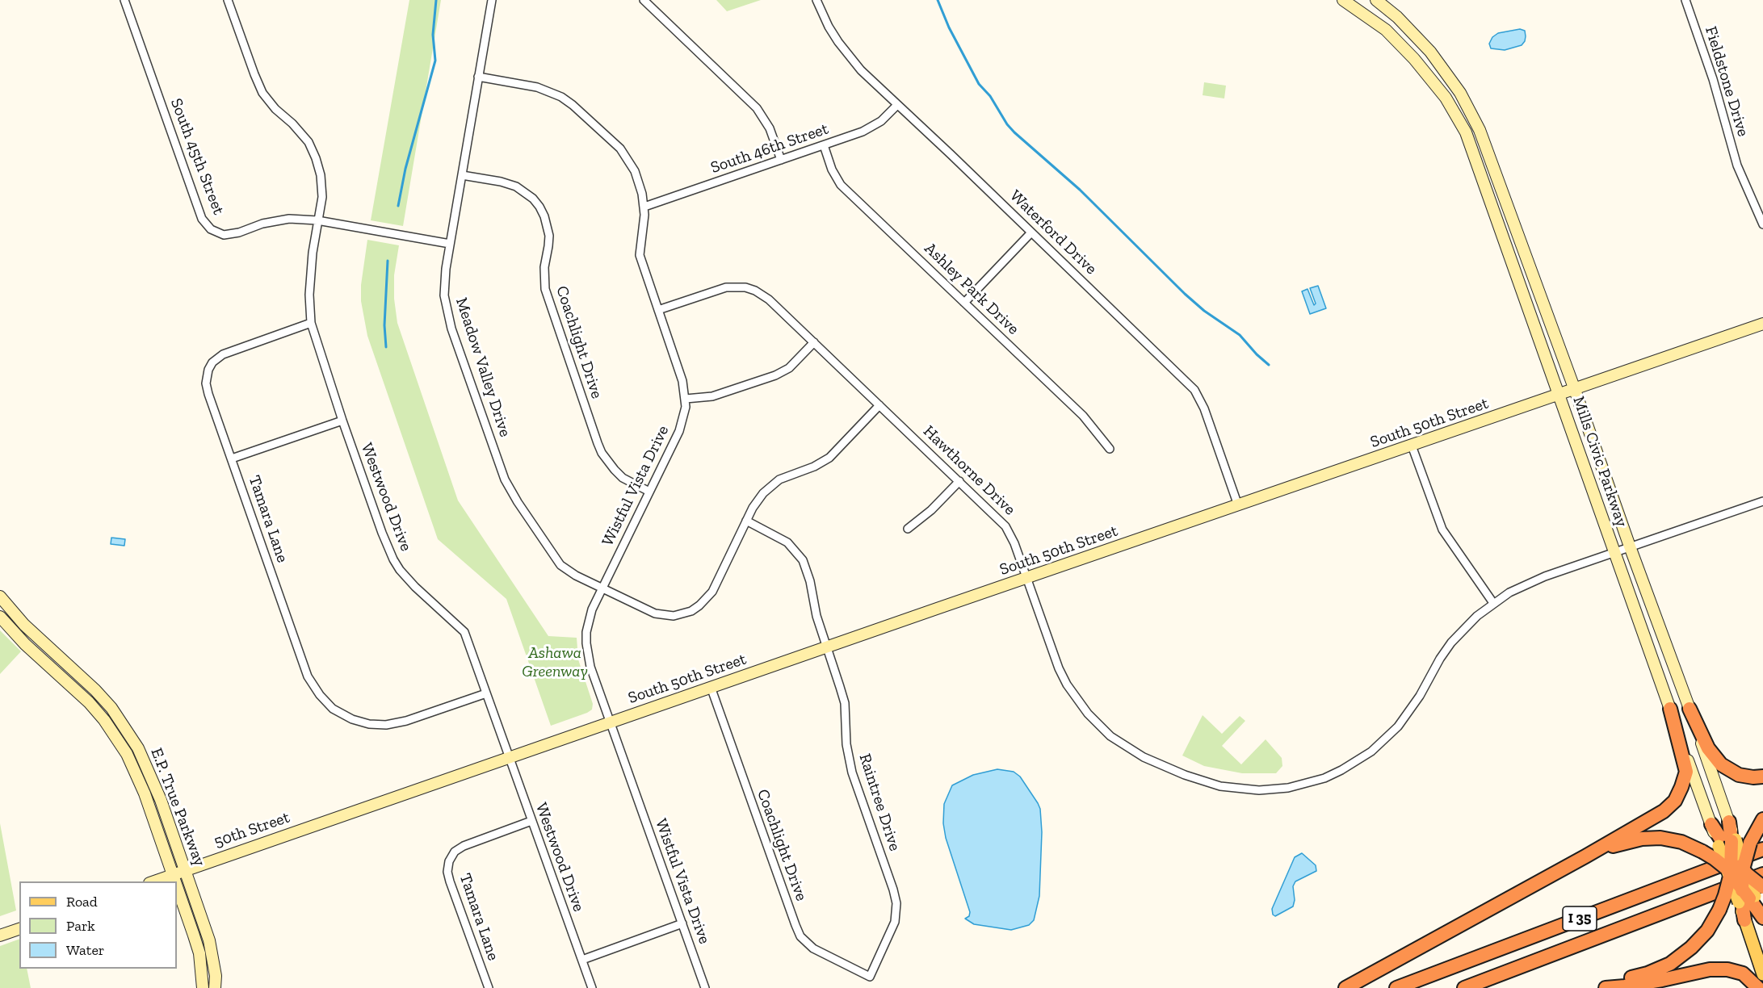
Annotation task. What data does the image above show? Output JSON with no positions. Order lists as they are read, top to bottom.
{
  "streets": {
    "highway": ["I 35"],
    "main road": [
      "South 50th Street",
      "Mills Civic Parkway",
      "E.P. True Parkway",
      "50th Street"
    ],
    "street": [
      "Fieldstone Drive",
      "South 46th Street",
      "South 45th Street",
      "Waterford Drive",
      "Ashley Park Drive",
      "Coachlight Drive",
      "Meadow Valley Drive",
      "Hawthorne Drive",
      "Wistful Vista Drive",
      "Westwood Drive",
      "Tamara Lane",
      "Raintree Drive"
    ]
  },
  "crossings": [
    ["South 46th Street", "Waterford Drive"],
    ["South 46th Street", "Ashley Park Drive"],
    ["South 46th Street", "Wistful Vista Drive"],
    ["South 45th Street", "Meadow Valley Drive"],
    ["South 45th Street", "Westwood Drive"],
    ["Waterford Drive", "South 50th Street"],
    ["Coachlight Drive", "Meadow Valley Drive"],
    ["Coachlight Drive", "South 50th Street"],
    ["Coachlight Drive", "Wistful Vista Drive"],
    ["Coachlight Drive", "Raintree Drive"],
    ["Meadow Valley Drive", "Hawthorne Drive"],
    ["Meadow Valley Drive", "Wistful Vista Drive"],
    ["Meadow Valley Drive", "Raintree Drive"],
    ["South 50th Street", "Mills Civic Parkway"],
    ["South 50th Street", "Hawthorne Drive"],
    ["South 50th Street", "Wistful Vista Drive"],
    ["South 50th Street", "Westwood Drive"],
    ["South 50th Street", "Raintree Drive"],
    ["South 50th Street", "50th Street"],
    ["Mills Civic Parkway", "Hawthorne Drive"],
    ["Hawthorne Drive", "Wistful Vista Drive"],
    ["Westwood Drive", "Tamara Lane"],
    ["E.P. True Parkway", "50th Street"]
  ],
  "parks": ["Ashawa Greenway"],
  "legend": ["Road", "Park", "Water"]
}
